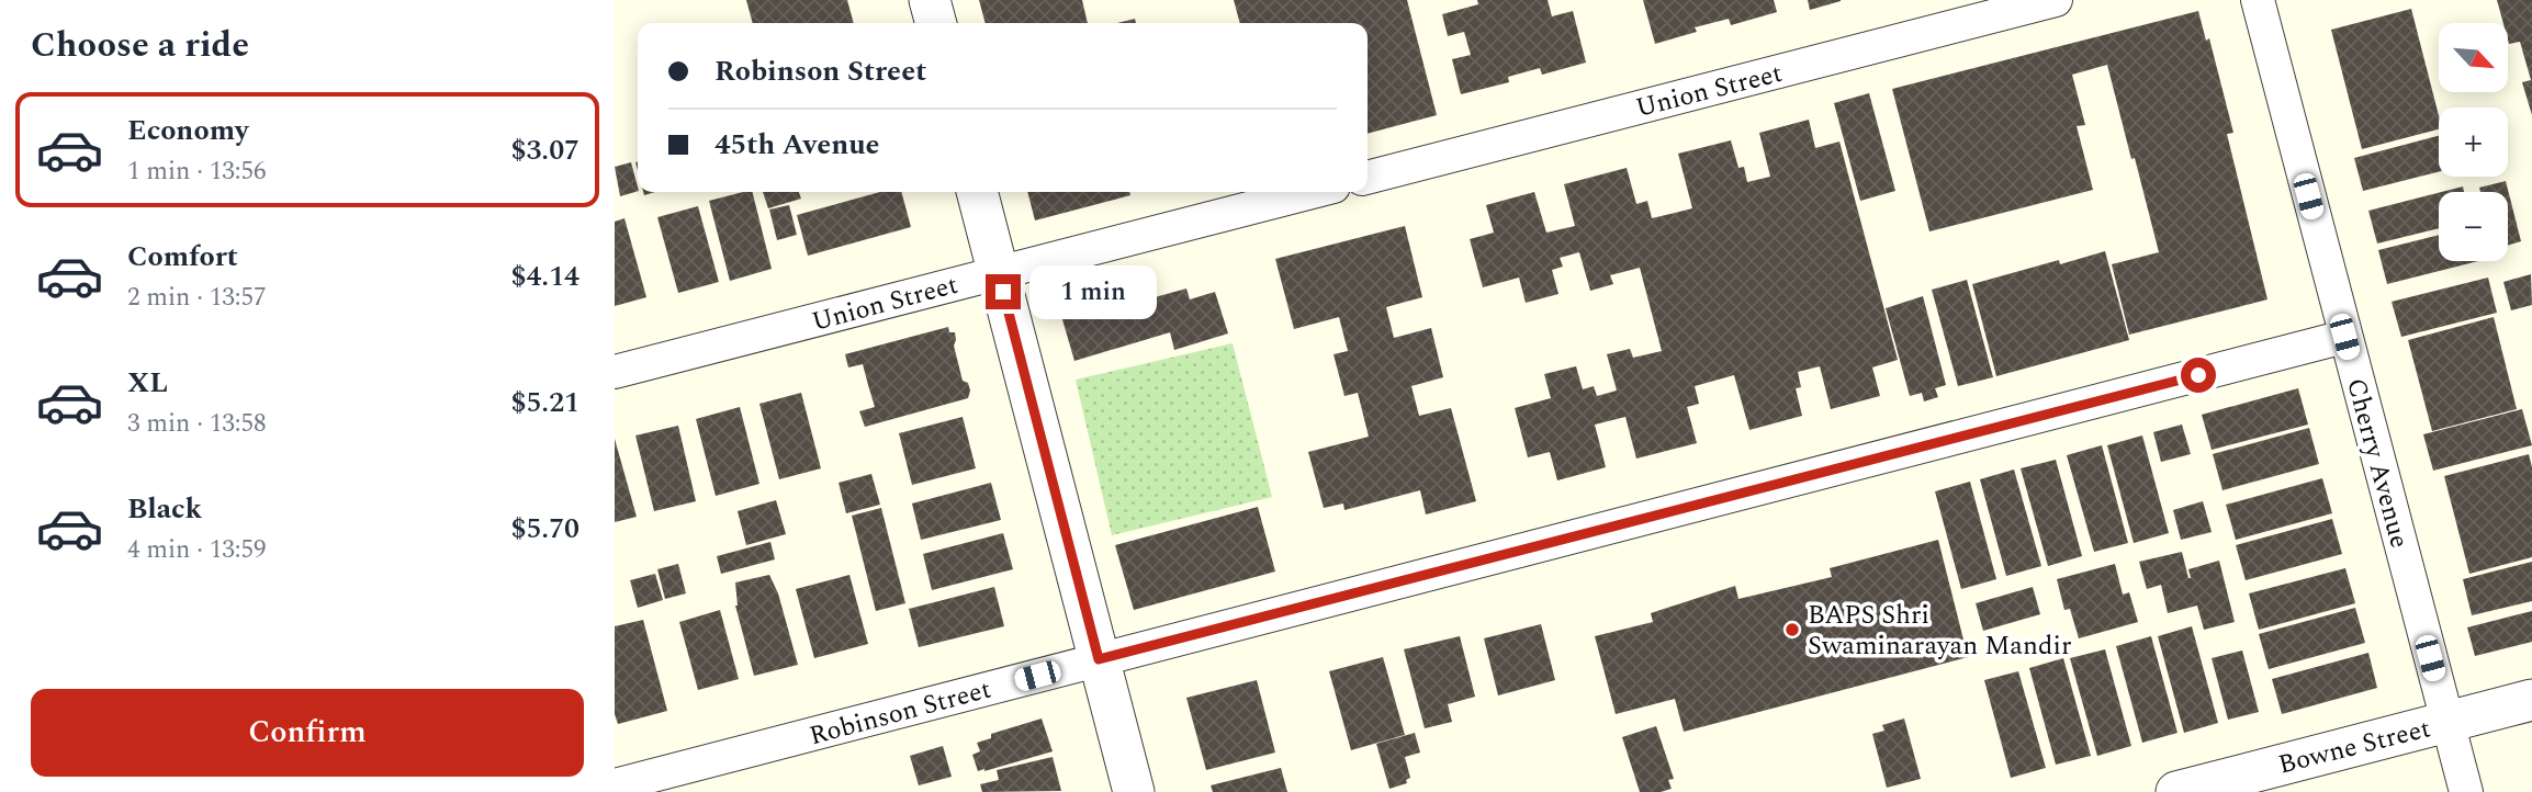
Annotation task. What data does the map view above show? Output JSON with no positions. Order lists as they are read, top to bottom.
{
  "streets": {
    "street": [
      "Union Street",
      "Cherry Avenue",
      "Robinson Street",
      "Bowne Street"
    ]
  },
  "crossings": [
    ["Cherry Avenue", "Robinson Street"],
    ["Cherry Avenue", "Bowne Street"]
  ],
  "places": ["BAPS Shri Swaminarayan Mandir"],
  "north": "bottom right",
  "page": {
    "heading": "Choose a ride",
    "map_buttons": ["+", "−"],
    "banner": ["Robinson Street", "45th Avenue"],
    "list": [
      {
        "name": "Economy",
        "note": "1 min · 13:56",
        "value": "$3.07"
      },
      {
        "name": "Comfort",
        "note": "2 min · 13:57",
        "value": "$4.14"
      },
      {
        "name": "XL",
        "note": "3 min · 13:58",
        "value": "$5.21"
      },
      {
        "name": "Black",
        "note": "4 min · 13:59",
        "value": "$5.70"
      }
    ],
    "bubble": "1 min",
    "buttons": "Confirm"
  }
}
